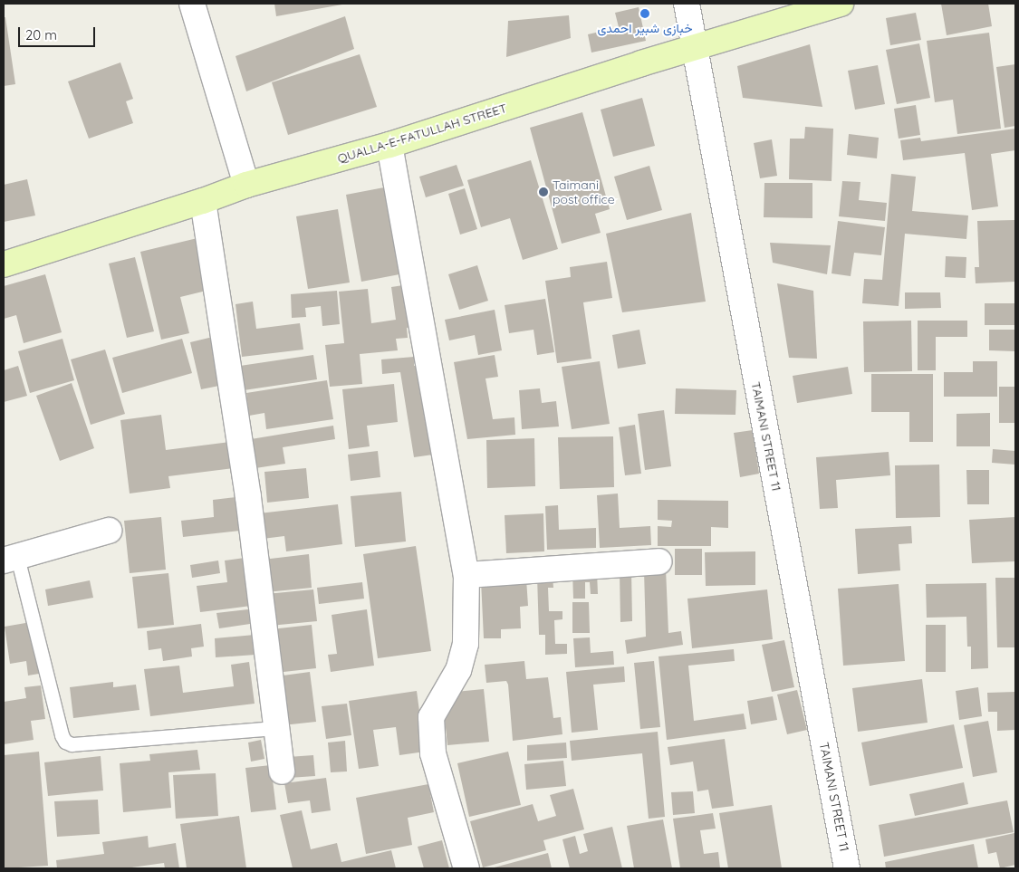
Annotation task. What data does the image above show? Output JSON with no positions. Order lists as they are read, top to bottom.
{
  "streets": {
    "main road": ["QUALLA-E-FATULLAH STREET"],
    "street": ["TAIMANI STREET 11"]
  },
  "crossings": [
    ["QUALLA-E-FATULLAH STREET", "TAIMANI STREET 11"]
  ],
  "places": ["خبازی شبیر احمدی", "Taimani post office"],
  "scale_bar": "20 m"
}
